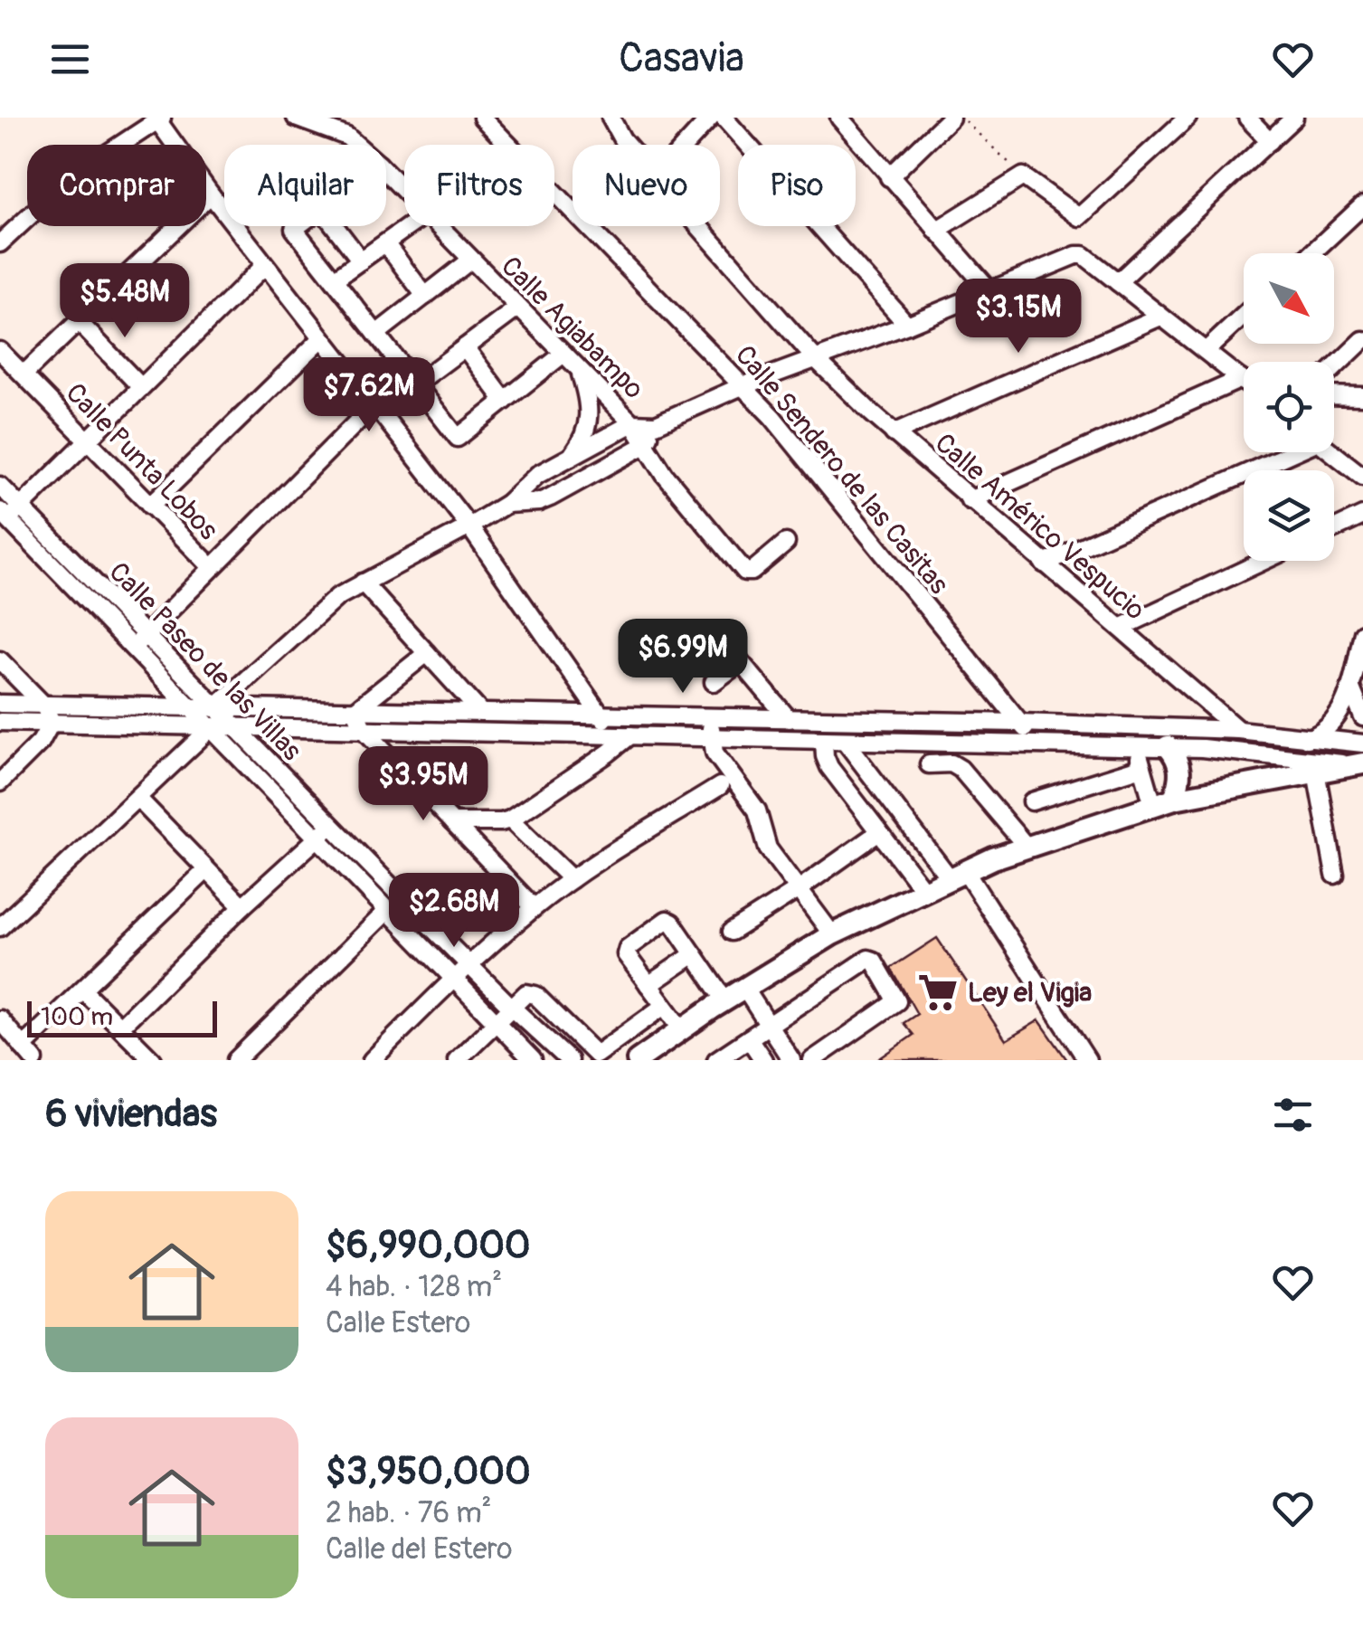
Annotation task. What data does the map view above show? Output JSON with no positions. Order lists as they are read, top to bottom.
{
  "streets": {
    "street": [
      "Calle Agiabampo",
      "Calle Punta Lobos",
      "Calle Sendero de las Casitas",
      "Calle Américo Vespucio",
      "Calle Paseo de las Villas"
    ]
  },
  "places": {
    "supermarket": ["Ley el Vigia"]
  },
  "scale_bar": "100 m",
  "north": "bottom right",
  "page": {
    "header": "Casavia",
    "chip": [
      "Comprar",
      "Alquilar",
      "Filtros",
      "Nuevo",
      "Piso"
    ],
    "price": [
      "$5.48M",
      "$3.15M",
      "$7.62M",
      "$6.99M",
      "$3.95M",
      "$2.68M"
    ],
    "scale": "100 m",
    "heading": "6 viviendas",
    "list": [
      {
        "name": "$6,990,000",
        "note": "4 hab. · 128 m² · Calle Estero"
      },
      {
        "name": "$3,950,000",
        "note": "2 hab. · 76 m² · Calle del Estero"
      }
    ]
  }
}
